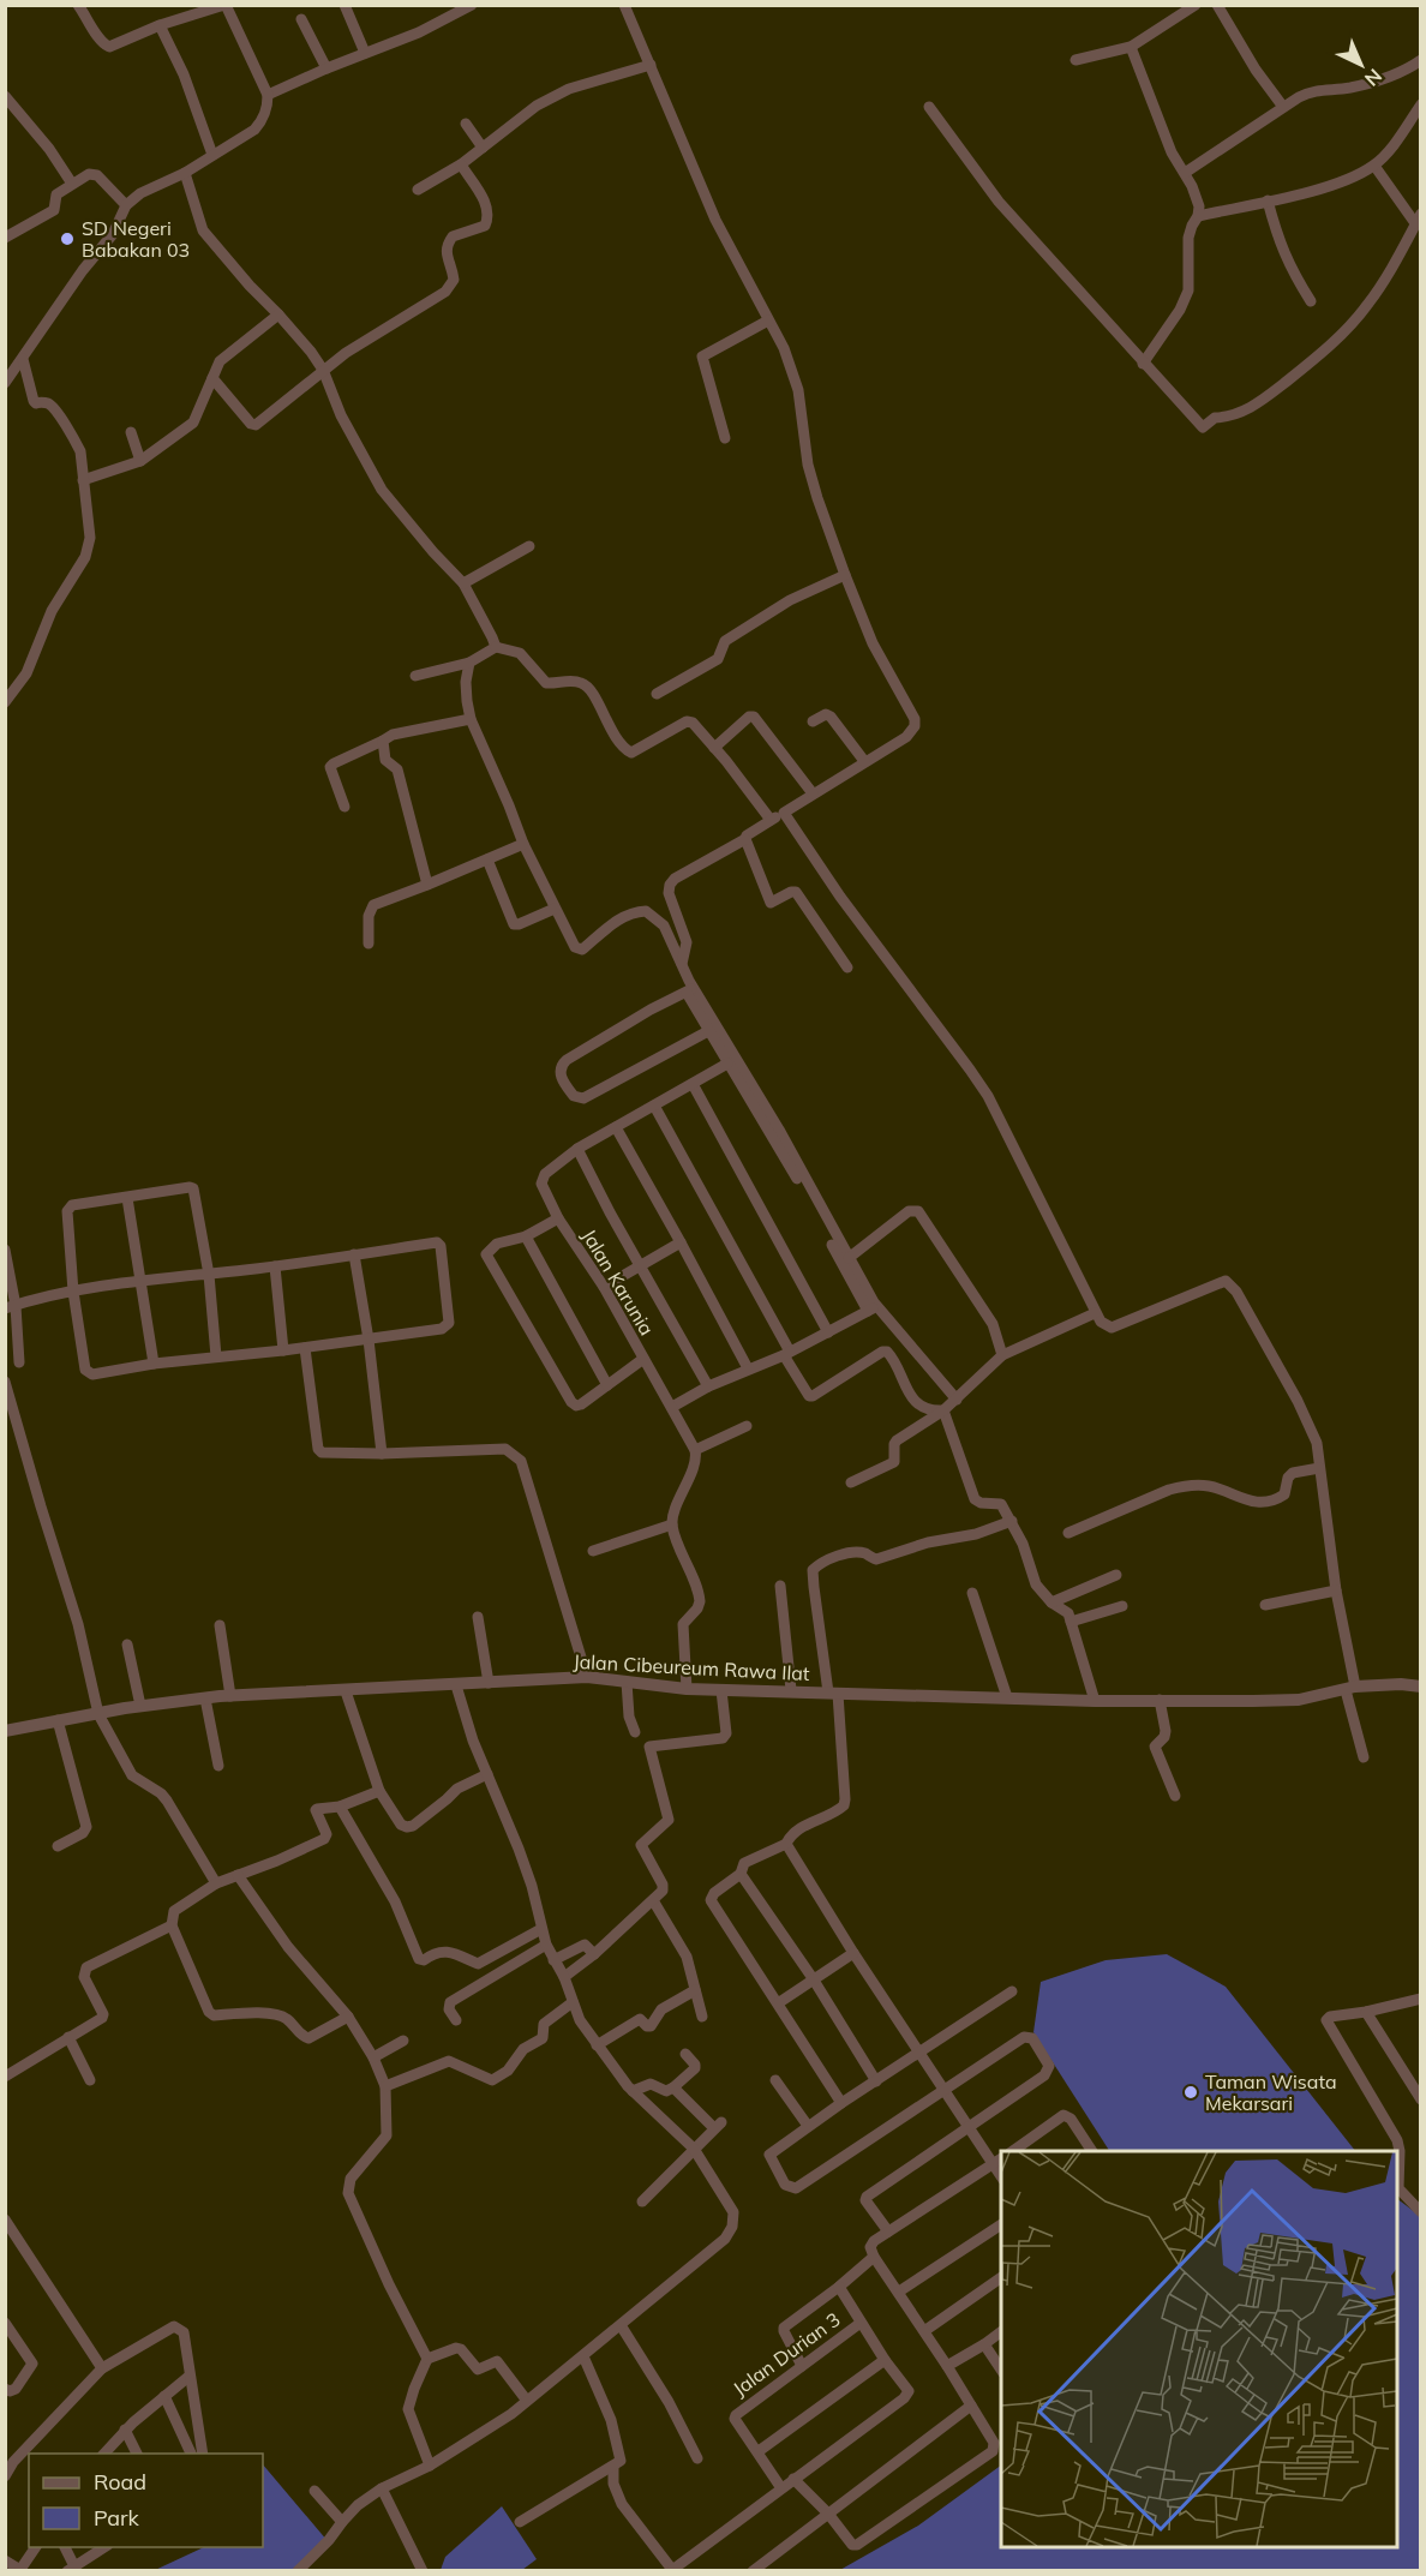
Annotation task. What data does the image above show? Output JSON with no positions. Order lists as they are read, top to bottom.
{
  "streets": {
    "street": ["Jalan Karunia", "Jalan Cibeureum Rawa Ilat", "Jalan Durian 3"]
  },
  "places": ["SD Negeri Babakan 03", "Taman Wisata Mekarsari"],
  "legend": ["Road", "Park"],
  "north": "bottom right"
}
